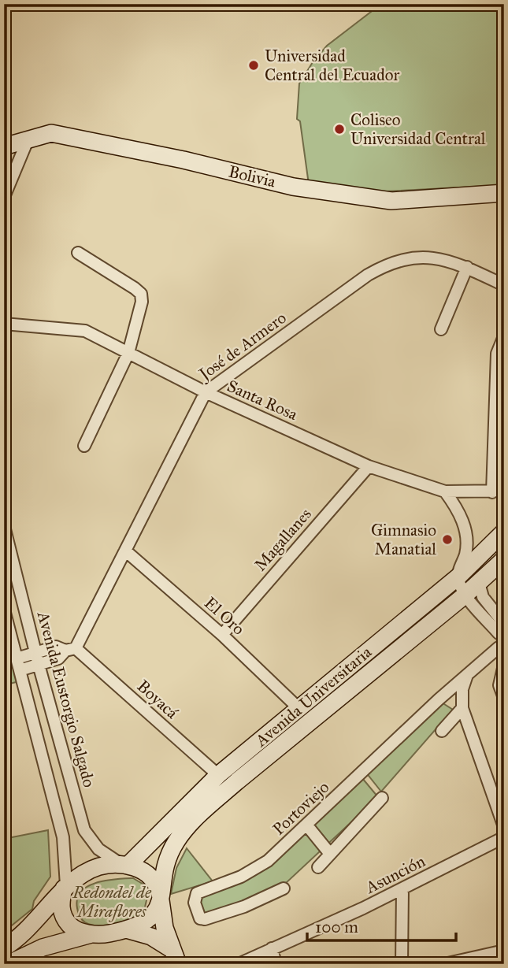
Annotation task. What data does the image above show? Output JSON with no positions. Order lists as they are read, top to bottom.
{
  "streets": {
    "main road": ["Bolivia", "Avenida Universitaria"],
    "street": [
      "José de Armero",
      "Santa Rosa",
      "Magallanes",
      "El Oro",
      "Avenida Eustorgio Salgado",
      "Boyacá",
      "Portoviejo",
      "Asunción"
    ]
  },
  "crossings": [
    ["José de Armero", "Santa Rosa"],
    ["José de Armero", "El Oro"],
    ["José de Armero", "Boyacá"],
    ["Santa Rosa", "Magallanes"],
    ["Magallanes", "El Oro"],
    ["El Oro", "Avenida Universitaria"],
    ["Avenida Universitaria", "Avenida Eustorgio Salgado"],
    ["Avenida Universitaria", "Boyacá"]
  ],
  "parks": ["Redondel de Miraflores"],
  "places": ["Universidad Central del Ecuador", "Coliseo Universidad Central", "Gimnasio Manatial"],
  "scale_bar": "100 m"
}
